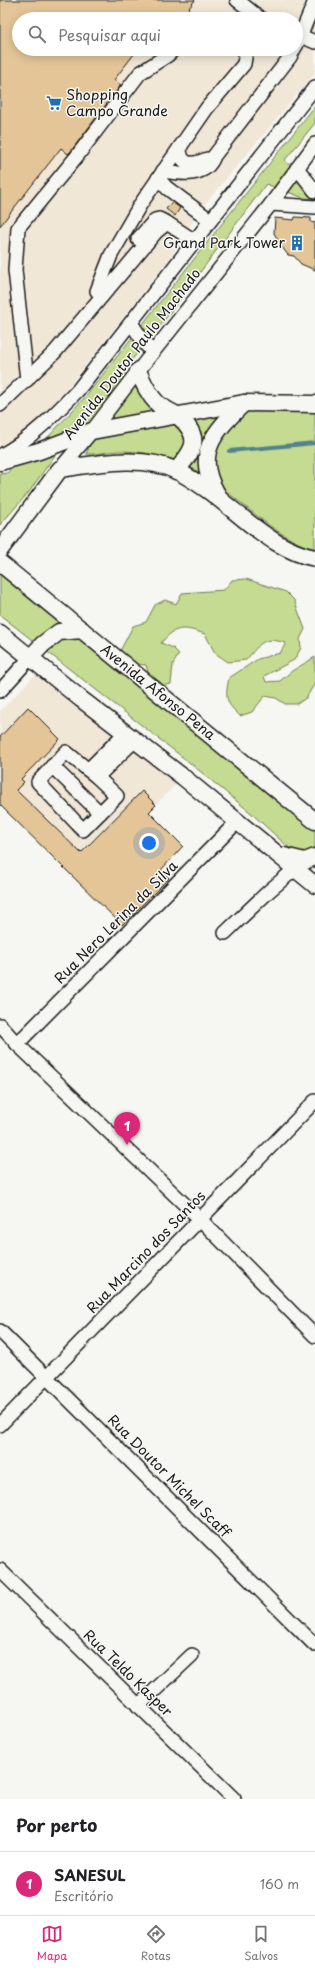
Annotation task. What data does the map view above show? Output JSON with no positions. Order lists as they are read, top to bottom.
{
  "streets": {
    "main road": ["Avenida Afonso Pena"],
    "street": [
      "Avenida Doutor Paulo Machado",
      "Rua Nero Lerina da Silva",
      "Rua Marcino dos Santos",
      "Rua Doutor Michel Scaff",
      "Rua Teldo Kasper"
    ]
  },
  "crossings": [
    ["Rua Marcino dos Santos", "Rua Doutor Michel Scaff"]
  ],
  "places": {
    "supermarket": ["Shopping Campo Grande"],
    "building": ["Grand Park Tower"]
  },
  "page": {
    "search": "Pesquisar aqui",
    "pins": "1",
    "heading": "Por perto",
    "list": [
      {
        "mark": "1",
        "name": "SANESUL",
        "note": "Escritório",
        "value": "160 m"
      }
    ],
    "nav": ["Mapa", "Rotas", "Salvos"]
  }
}
